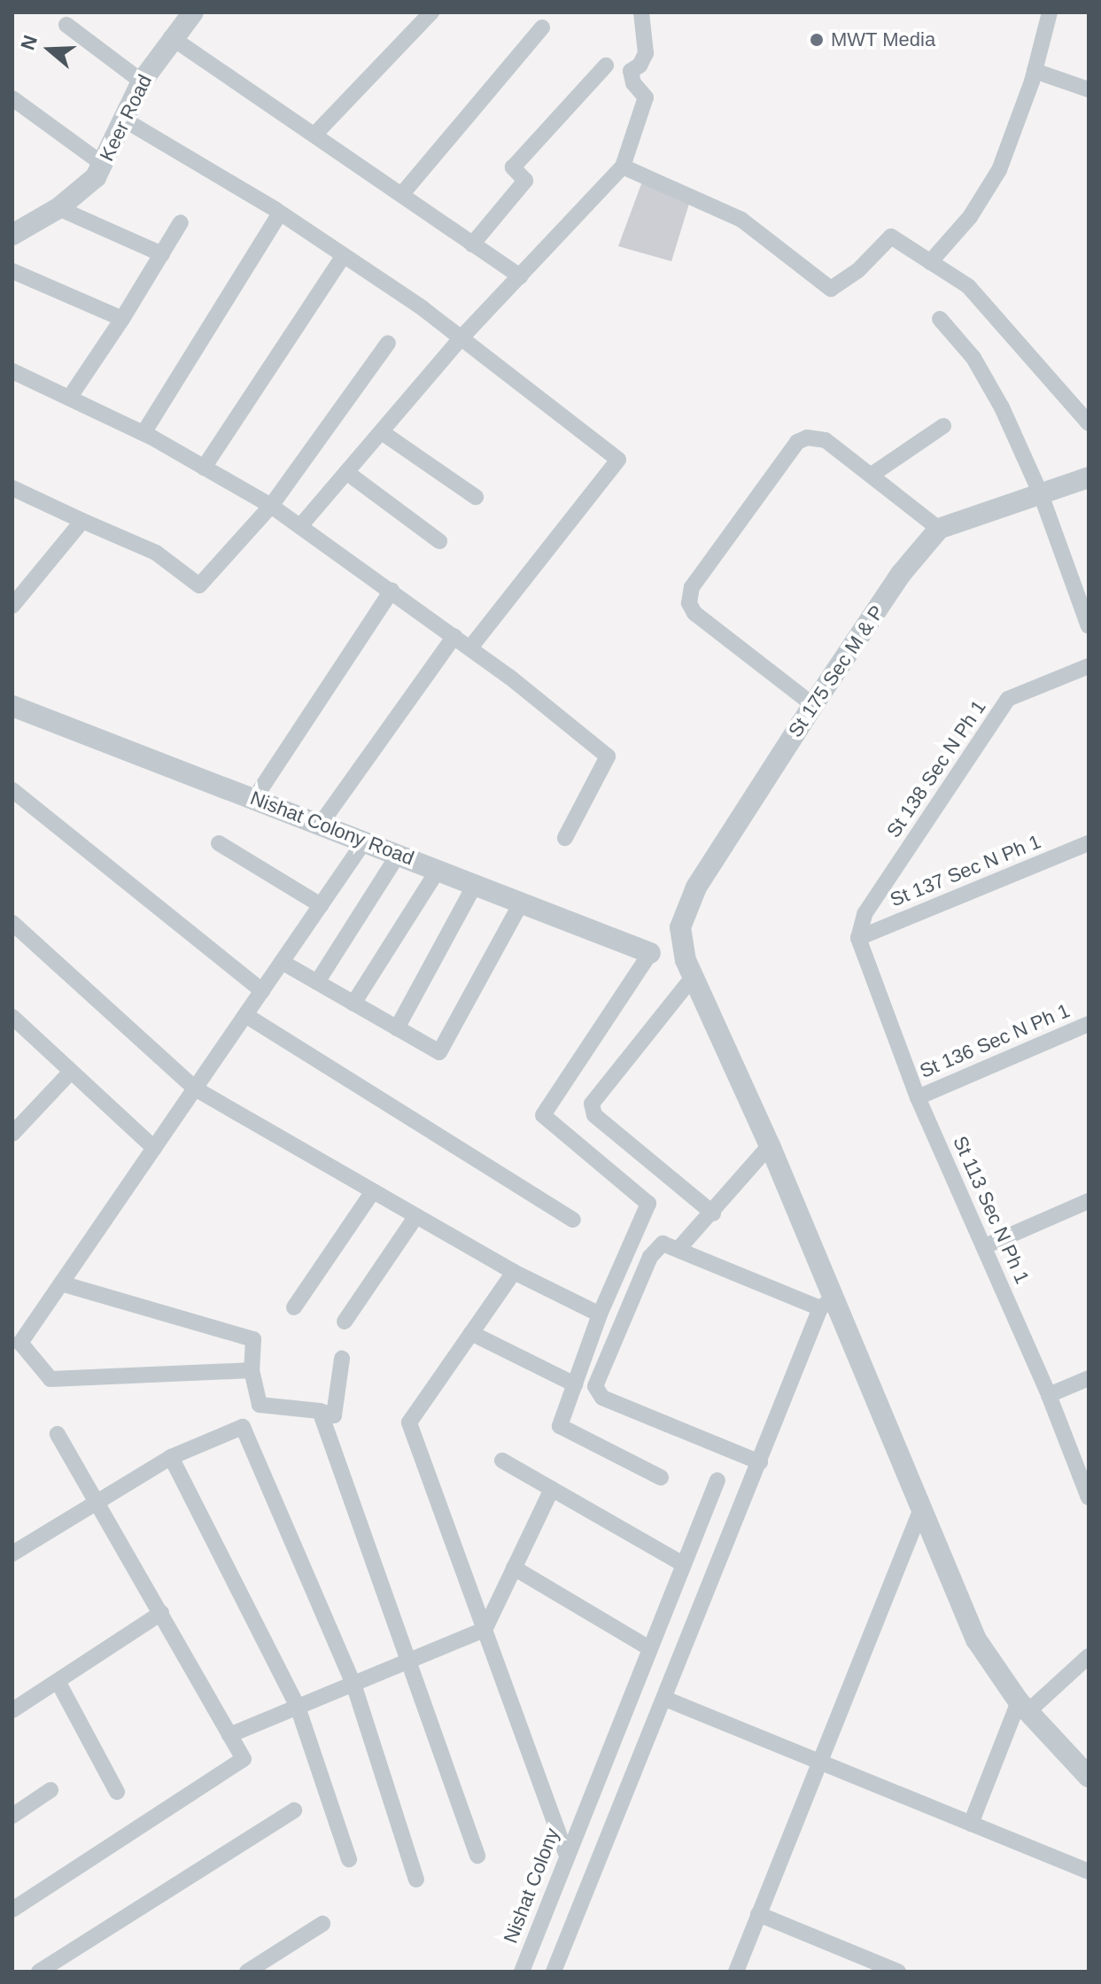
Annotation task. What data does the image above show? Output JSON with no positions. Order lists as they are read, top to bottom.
{
  "streets": {
    "street": [
      "Keer Road",
      "St 175 Sec M & P",
      "St 138 Sec N Ph 1",
      "Nishat Colony Road",
      "St 137 Sec N Ph 1",
      "St 136 Sec N Ph 1",
      "St 113 Sec N Ph 1",
      "Nishat Colony"
    ]
  },
  "crossings": [
    ["St 138 Sec N Ph 1", "St 137 Sec N Ph 1"],
    ["St 138 Sec N Ph 1", "St 113 Sec N Ph 1"],
    ["St 137 Sec N Ph 1", "St 113 Sec N Ph 1"],
    ["St 136 Sec N Ph 1", "St 113 Sec N Ph 1"]
  ],
  "places": ["MWT Media"],
  "north": "left"
}
